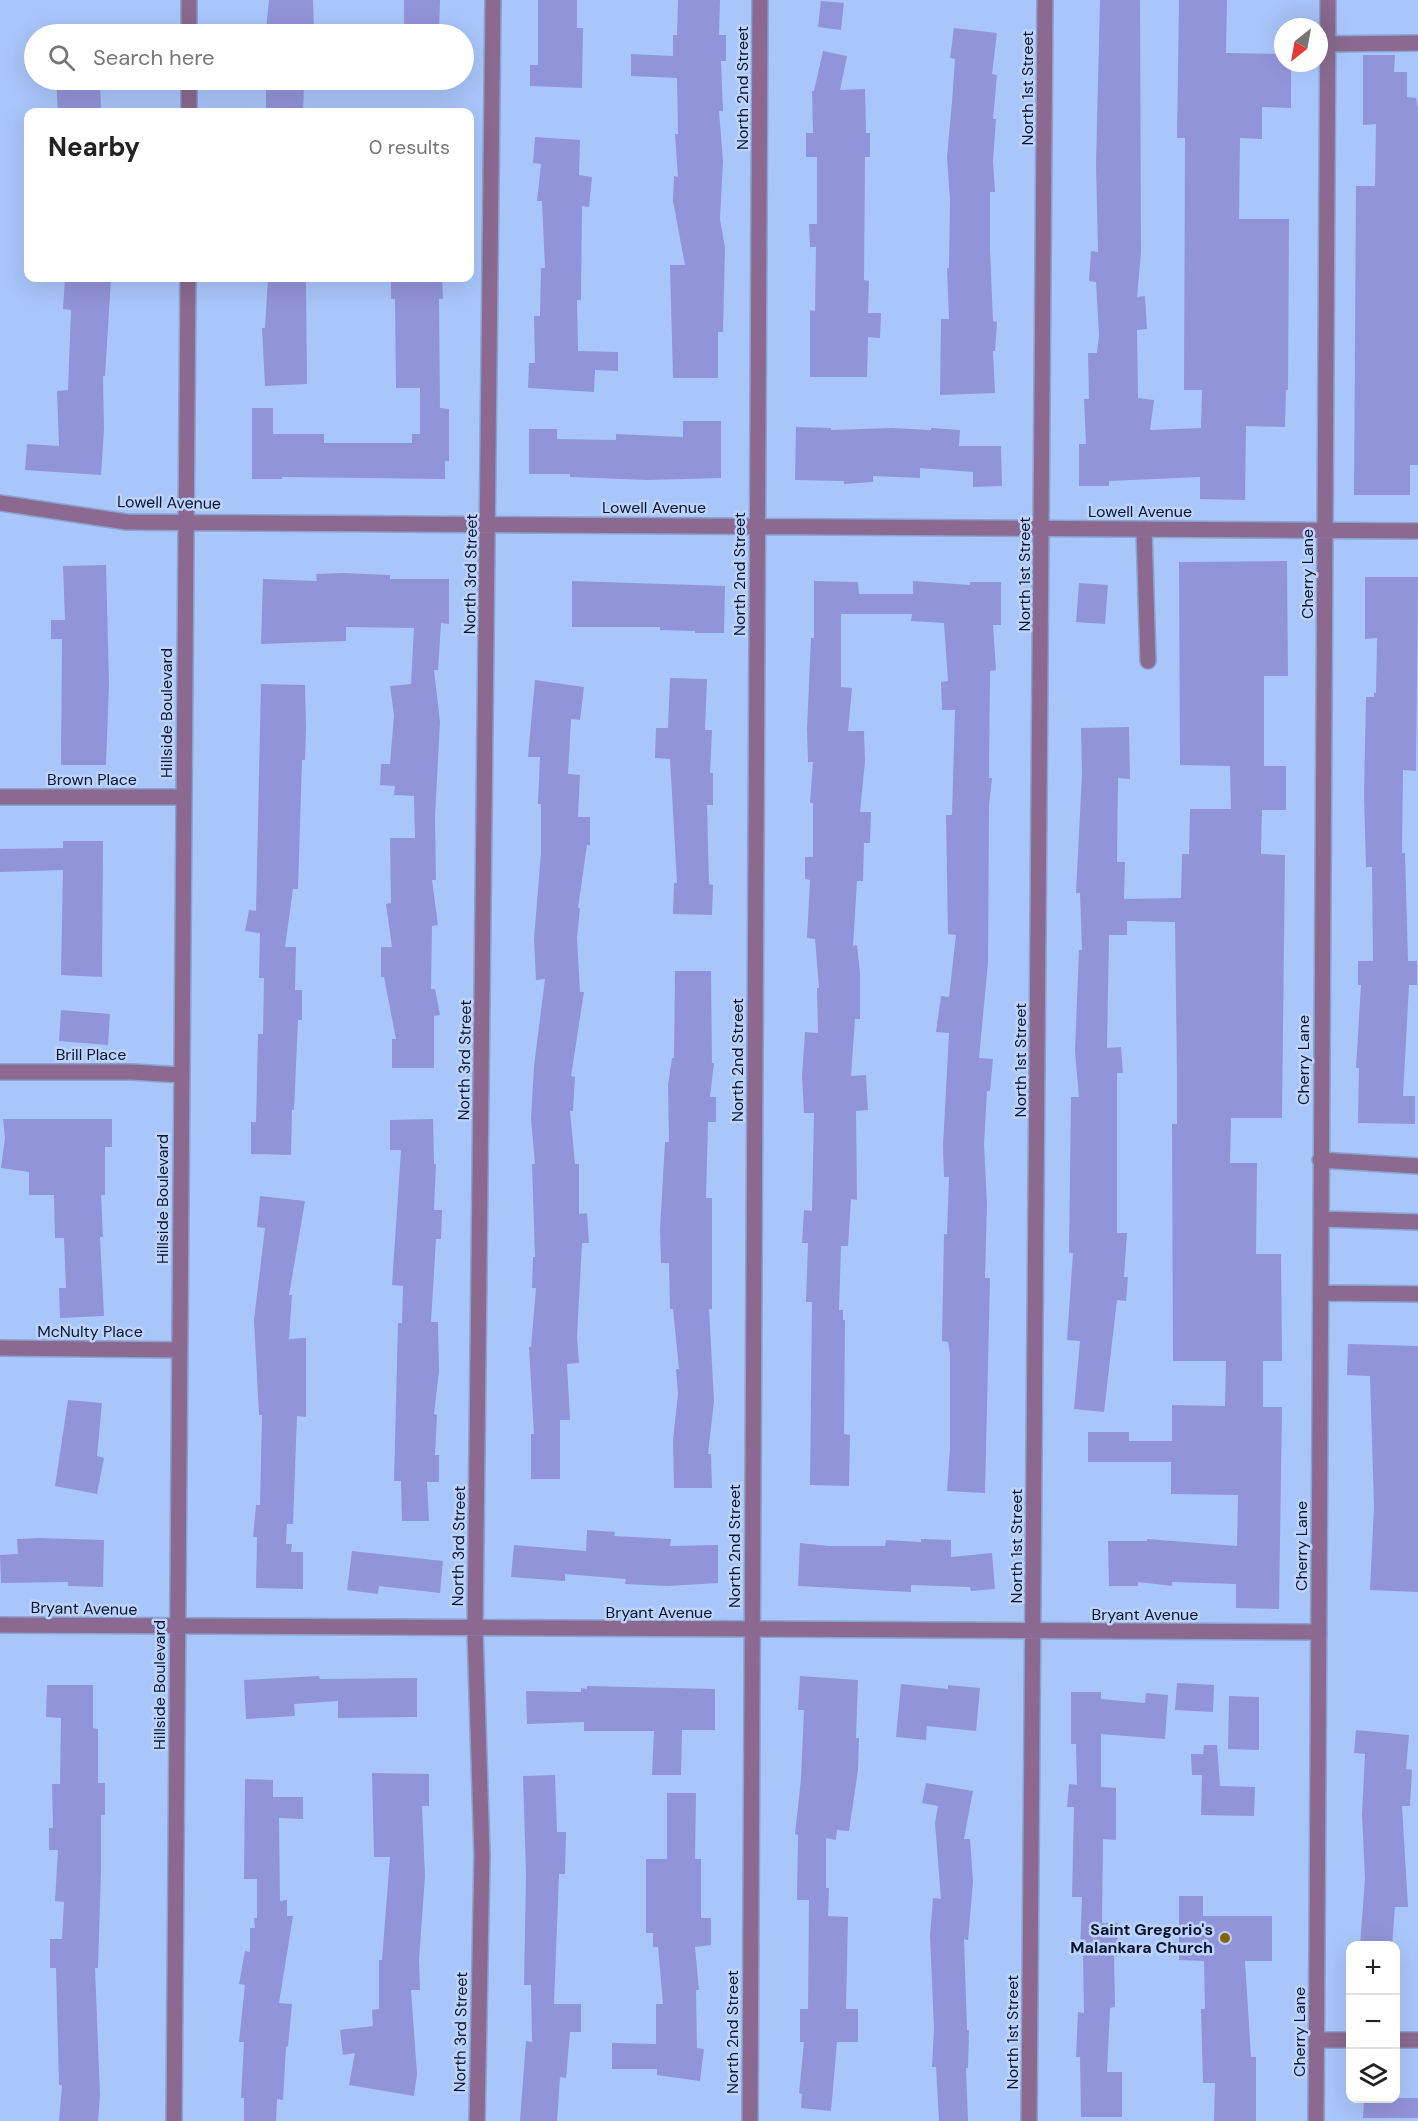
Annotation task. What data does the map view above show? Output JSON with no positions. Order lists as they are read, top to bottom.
{
  "streets": {
    "street": [
      "North 2nd Street",
      "North 1st Street",
      "Lowell Avenue",
      "North 3rd Street",
      "Cherry Lane",
      "Hillside Boulevard",
      "Brown Place",
      "Brill Place",
      "McNulty Place",
      "Bryant Avenue"
    ]
  },
  "crossings": [
    ["North 2nd Street", "Lowell Avenue"],
    ["North 2nd Street", "Bryant Avenue"],
    ["North 1st Street", "Lowell Avenue"],
    ["North 1st Street", "Bryant Avenue"],
    ["Lowell Avenue", "North 3rd Street"],
    ["Lowell Avenue", "Cherry Lane"],
    ["Lowell Avenue", "Hillside Boulevard"],
    ["North 3rd Street", "Bryant Avenue"],
    ["Cherry Lane", "Bryant Avenue"],
    ["Hillside Boulevard", "Brown Place"],
    ["Hillside Boulevard", "Brill Place"],
    ["Hillside Boulevard", "McNulty Place"],
    ["Hillside Boulevard", "Bryant Avenue"]
  ],
  "places": ["Saint Gregorio's Malankara Church"],
  "north": "bottom left",
  "page": {
    "search": "Search here",
    "heading": ["Nearby", "0 results"],
    "map_buttons": ["+", "−"]
  }
}
